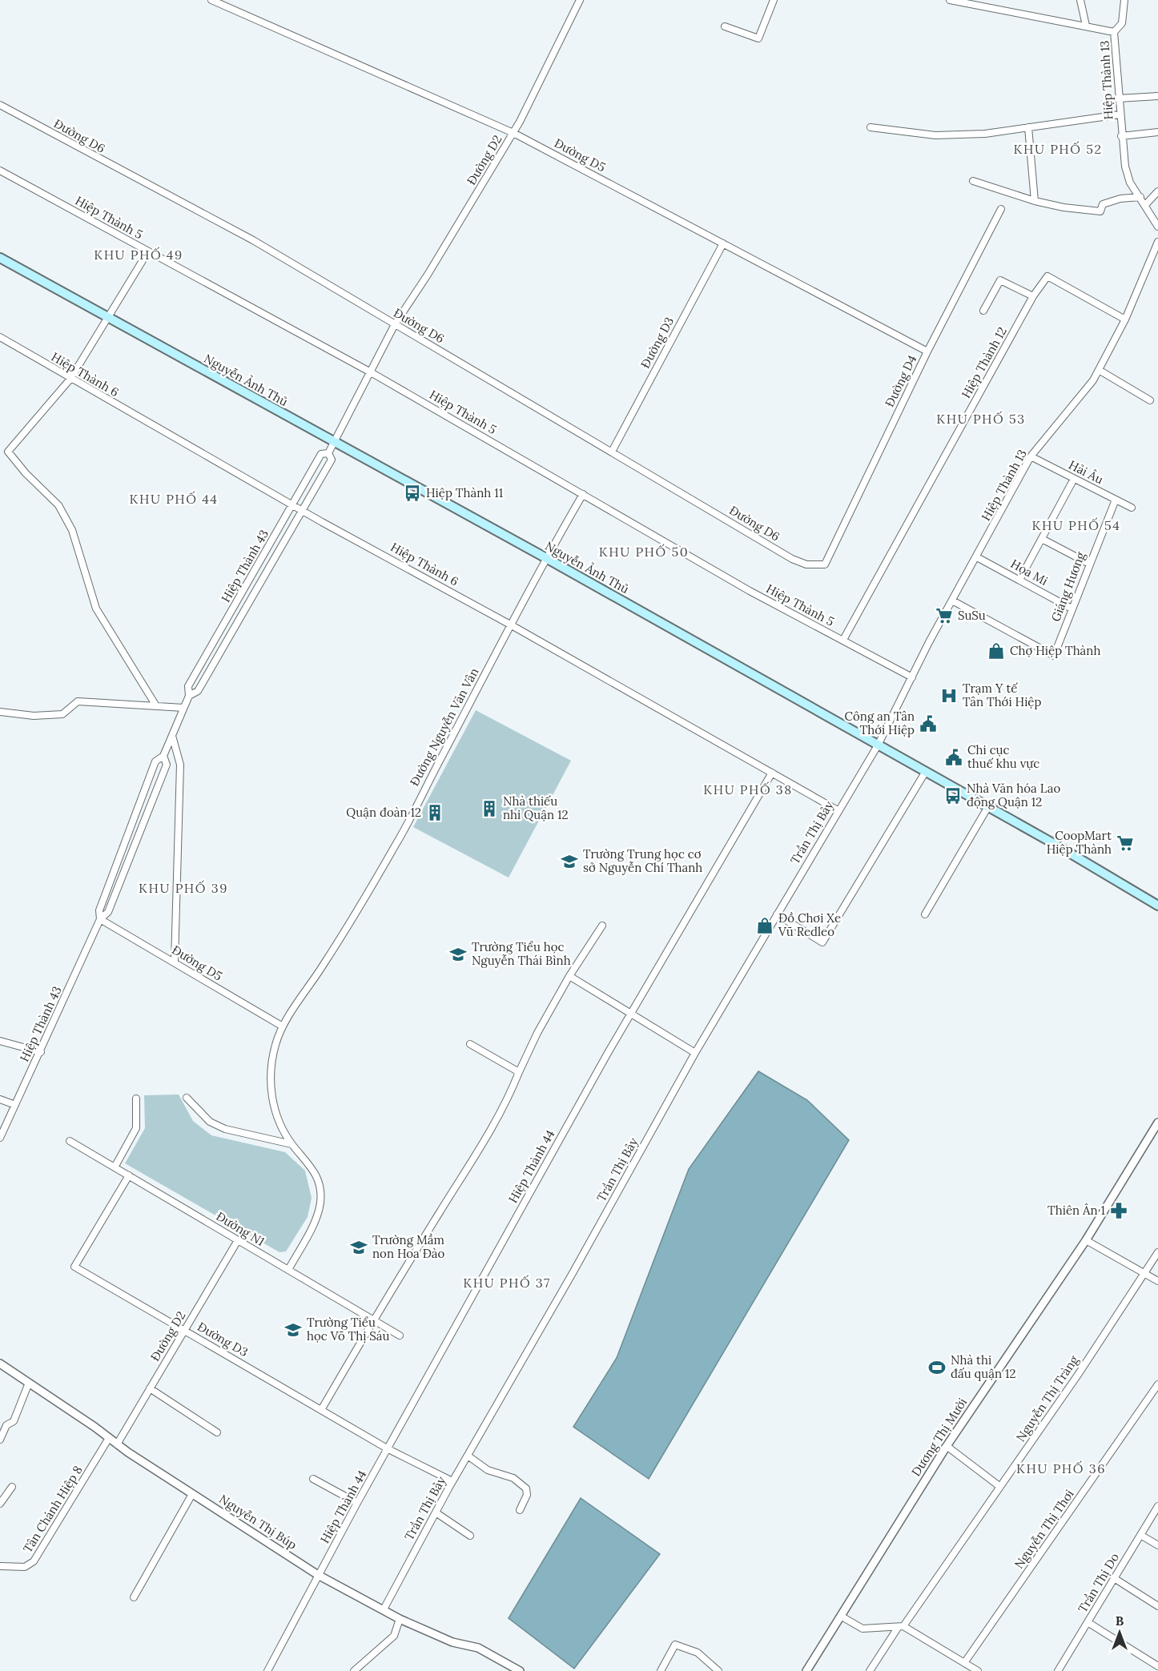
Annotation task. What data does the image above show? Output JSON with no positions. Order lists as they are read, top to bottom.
{
  "streets": {
    "main road": ["Nguyễn Ảnh Thủ"],
    "street": [
      "Hiệp Thành 13",
      "Đường D6",
      "Đường D5",
      "Đường D2",
      "Hiệp Thành 5",
      "Đường D3",
      "Hiệp Thành 12",
      "Hiệp Thành 6",
      "Đường D4",
      "Hải Âu",
      "Hiệp Thành 43",
      "Họa Mi",
      "Giáng Hương",
      "Đường Nguyễn Văn Vân",
      "Trần Thị Bảy",
      "Hiệp Thành 44",
      "Đường N1",
      "Nguyễn Thị Tràng",
      "Dương Thị Mười",
      "Tân Chánh Hiệp 8",
      "Nguyễn Thị Búp",
      "Nguyễn Thị Thơi",
      "Trần Thị Do"
    ]
  },
  "crossings": [
    ["Hiệp Thành 13", "Hiệp Thành 5"],
    ["Hiệp Thành 13", "Hiệp Thành 12"],
    ["Hiệp Thành 13", "Nguyễn Ảnh Thủ"],
    ["Hiệp Thành 13", "Hải Âu"],
    ["Hiệp Thành 13", "Họa Mi"],
    ["Hiệp Thành 13", "Giáng Hương"],
    ["Hiệp Thành 13", "Trần Thị Bảy"],
    ["Đường D6", "Đường D2"],
    ["Đường D6", "Đường D3"],
    ["Đường D6", "Đường D4"],
    ["Đường D6", "Hiệp Thành 43"],
    ["Đường D5", "Đường D2"],
    ["Đường D5", "Đường D3"],
    ["Đường D5", "Đường D4"],
    ["Đường D5", "Hiệp Thành 43"],
    ["Đường D5", "Đường Nguyễn Văn Vân"],
    ["Đường D2", "Đường D3"],
    ["Đường D2", "Hiệp Thành 43"],
    ["Đường D2", "Đường N1"],
    ["Đường D2", "Nguyễn Thị Búp"],
    ["Hiệp Thành 5", "Hiệp Thành 12"],
    ["Hiệp Thành 5", "Hiệp Thành 43"],
    ["Hiệp Thành 5", "Đường Nguyễn Văn Vân"],
    ["Đường D3", "Trần Thị Bảy"],
    ["Đường D3", "Hiệp Thành 44"],
    ["Đường D3", "Đường N1"],
    ["Hiệp Thành 6", "Hiệp Thành 43"],
    ["Hiệp Thành 6", "Đường Nguyễn Văn Vân"],
    ["Hiệp Thành 6", "Trần Thị Bảy"],
    ["Hiệp Thành 6", "Hiệp Thành 44"],
    ["Nguyễn Ảnh Thủ", "Hiệp Thành 43"],
    ["Nguyễn Ảnh Thủ", "Đường Nguyễn Văn Vân"],
    ["Nguyễn Ảnh Thủ", "Trần Thị Bảy"],
    ["Hải Âu", "Giáng Hương"],
    ["Họa Mi", "Giáng Hương"],
    ["Đường Nguyễn Văn Vân", "Đường N1"],
    ["Trần Thị Bảy", "Nguyễn Thị Búp"],
    ["Hiệp Thành 44", "Nguyễn Thị Búp"],
    ["Tân Chánh Hiệp 8", "Nguyễn Thị Búp"]
  ],
  "districts": [
    "KHU PHỐ 52",
    "KHU PHỐ 49",
    "KHU PHỐ 53",
    "KHU PHỐ 44",
    "KHU PHỐ 54",
    "KHU PHỐ 50",
    "KHU PHỐ 38",
    "KHU PHỐ 39",
    "KHU PHỐ 37",
    "KHU PHỐ 36"
  ],
  "places": {
    "bus stop": ["Hiệp Thành 11", "Nhà Văn hóa Lao động Quận 12"],
    "supermarket": ["SuSu", "CoopMart Hiệp Thành"],
    "shop": ["Chợ Hiệp Thành", "Đồ Chơi Xe Vũ Redleo"],
    "hospital": ["Trạm Y tế Tân Thới Hiệp"],
    "public building": ["Công an Tân Thới Hiệp", "Chi cục thuế khu vực"],
    "building": ["Nhà thiếu nhi Quận 12", "Quận đoàn 12"],
    "school or university": [
      "Trường Trung học cơ sở Nguyễn Chí Thanh",
      "Trường Tiểu học Nguyễn Thái Bình",
      "Trường Mầm non Hoa Đào",
      "Trường Tiểu học Võ Thị Sáu"
    ],
    "pharmacy": ["Thiên Ân 1"],
    "sports": ["Nhà thi đấu quận 12"]
  },
  "north": "top"
}
